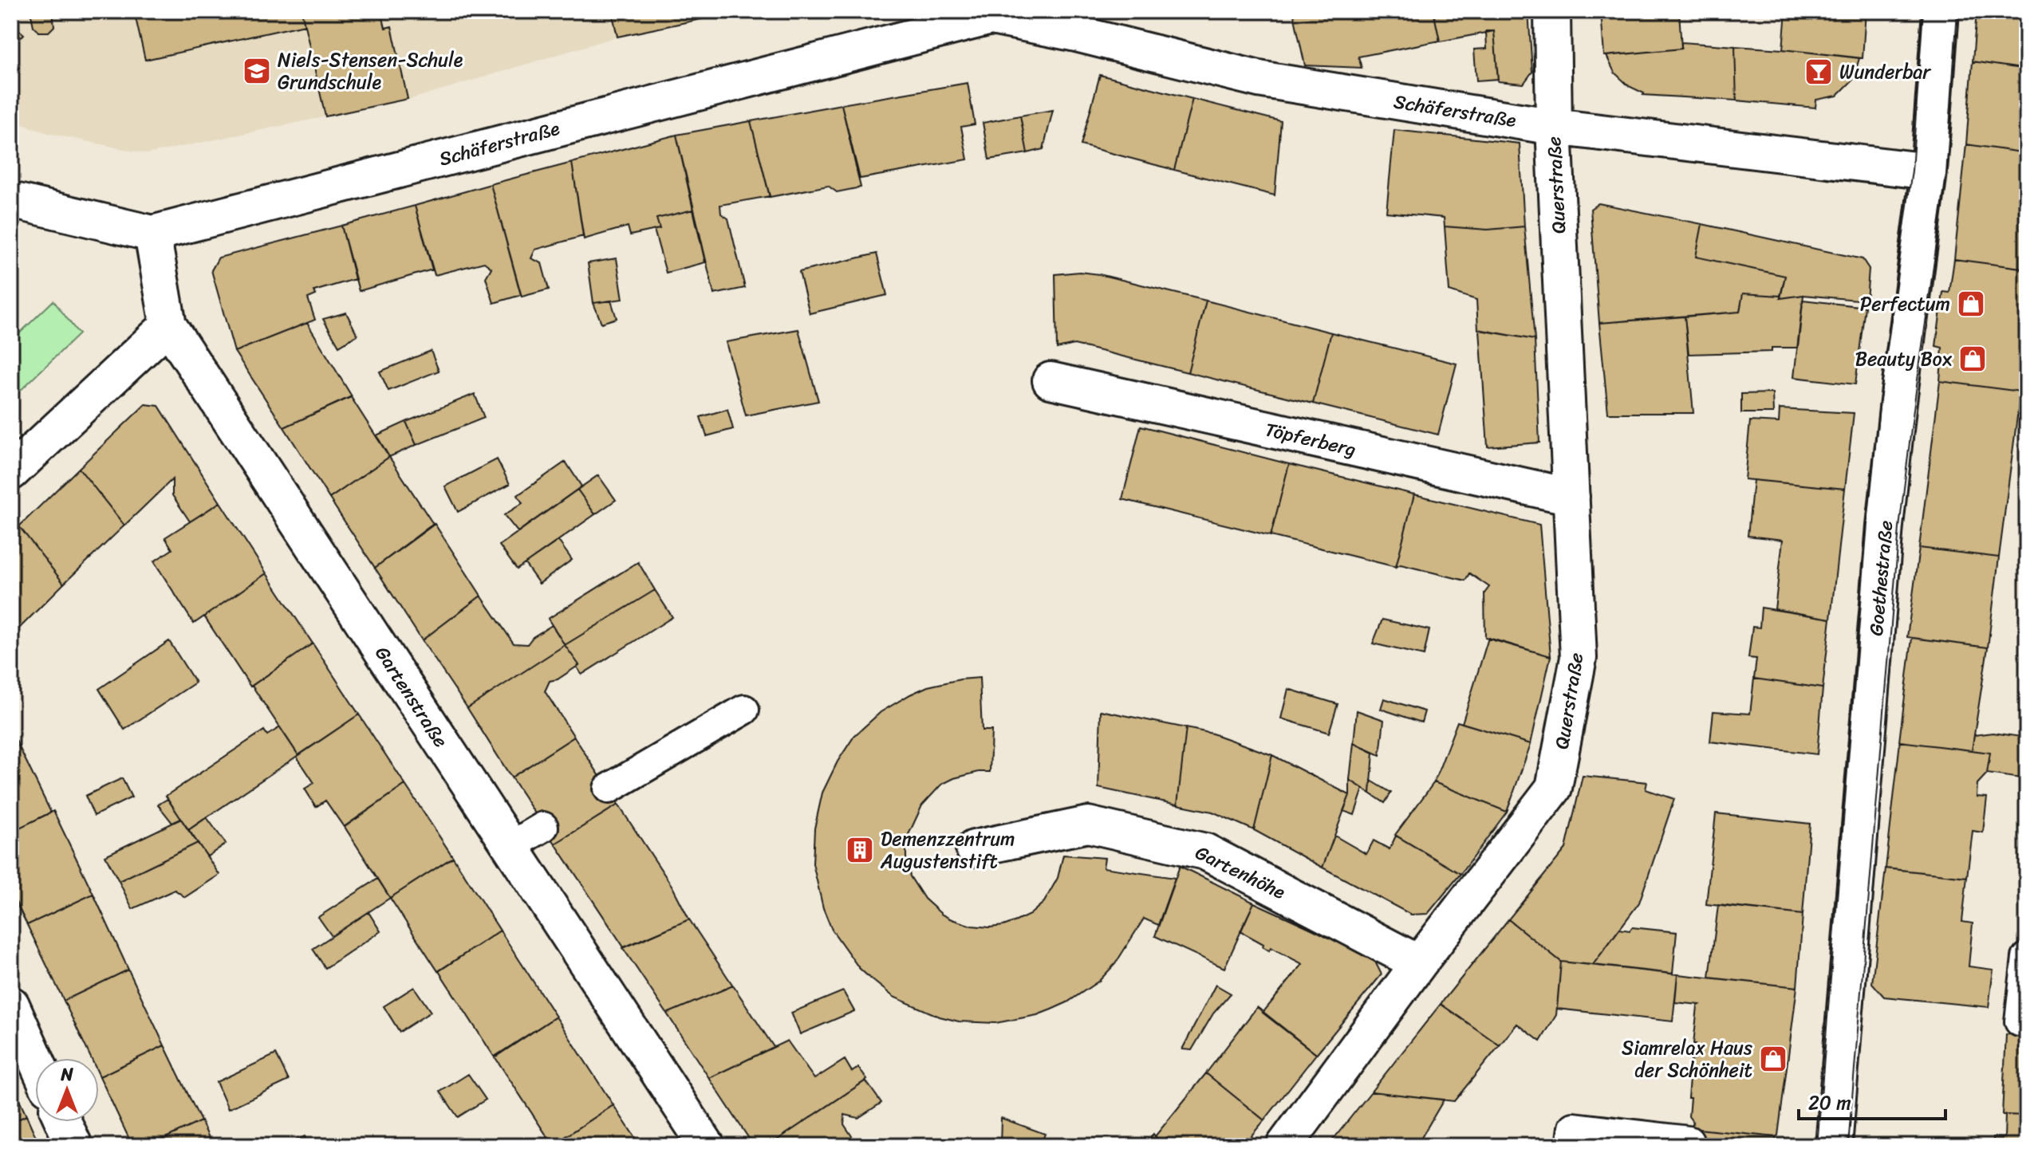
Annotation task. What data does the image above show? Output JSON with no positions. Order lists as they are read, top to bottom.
{
  "streets": {
    "street": [
      "Schäferstraße",
      "Querstraße",
      "Töpferberg",
      "Goethestraße",
      "Gartenstraße",
      "Gartenhöhe"
    ]
  },
  "crossings": [
    ["Schäferstraße", "Querstraße"],
    ["Schäferstraße", "Goethestraße"],
    ["Schäferstraße", "Gartenstraße"],
    ["Querstraße", "Töpferberg"],
    ["Querstraße", "Gartenhöhe"]
  ],
  "places": {
    "school or university": ["Niels-Stensen-Schule Grundschule"],
    "bar": ["Wunderbar"],
    "shop": ["Perfectum", "Beauty Box", "Siamrelax Haus der Schönheit"],
    "building": ["Demenzzentrum Augustenstift"]
  },
  "scale_bar": "20 m",
  "north": "top"
}
